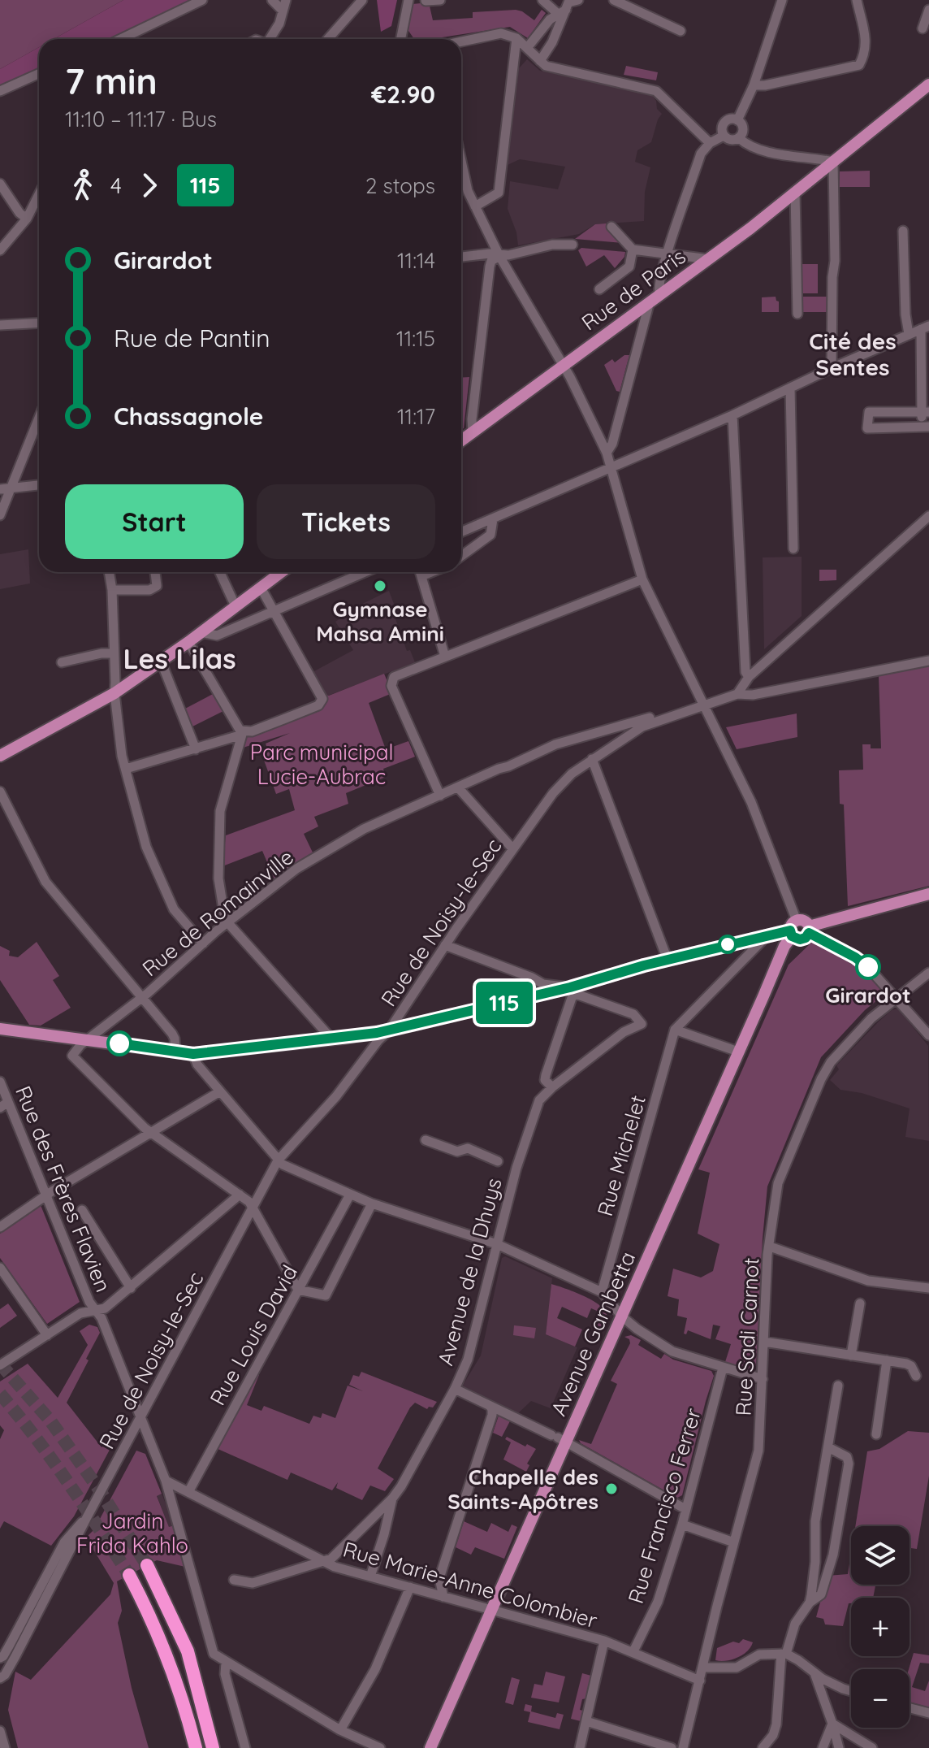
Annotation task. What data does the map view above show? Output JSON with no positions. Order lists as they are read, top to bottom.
{
  "streets": {
    "main road": ["Rue de Paris", "Avenue Gambetta"],
    "street": [
      "Rue de Romainville",
      "Rue de Noisy-le-Sec",
      "Rue Michelet",
      "Rue des Frères Flavien",
      "Avenue de la Dhuys",
      "Rue Louis David",
      "Rue Sadi Carnot",
      "Rue Francisco Ferrer",
      "Rue Marie-Anne Colombier"
    ]
  },
  "crossings": [
    ["Rue de Romainville", "Rue de Noisy-le-Sec"],
    ["Rue de Noisy-le-Sec", "Rue des Frères Flavien"],
    ["Rue des Frères Flavien", "Rue Marie-Anne Colombier"],
    ["Avenue de la Dhuys", "Rue Marie-Anne Colombier"],
    ["Avenue Gambetta", "Rue Marie-Anne Colombier"],
    ["Rue Louis David", "Rue Marie-Anne Colombier"],
    ["Rue Sadi Carnot", "Rue Marie-Anne Colombier"],
    ["Rue Francisco Ferrer", "Rue Marie-Anne Colombier"]
  ],
  "districts": ["Cité des Sentes", "Les Lilas"],
  "parks": ["Parc municipal Lucie-Aubrac", "Jardin Frida Kahlo"],
  "places": ["Gymnase Mahsa Amini", "Girardot", "Chapelle des Saints-Apôtres"],
  "lines": ["bus line 115"],
  "page": {
    "on_map": "115",
    "heading": ["7 min", "11:10 – 11:17 · Bus", "€2.90"],
    "legs": ["4", "115", "2 stops"],
    "list": [
      {
        "name": "Girardot",
        "value": "11:14"
      },
      {
        "name": "Rue de Pantin",
        "value": "11:15"
      },
      {
        "name": "Chassagnole",
        "value": "11:17"
      }
    ],
    "buttons": ["Start", "Tickets"],
    "map_buttons": ["+", "−"]
  }
}
